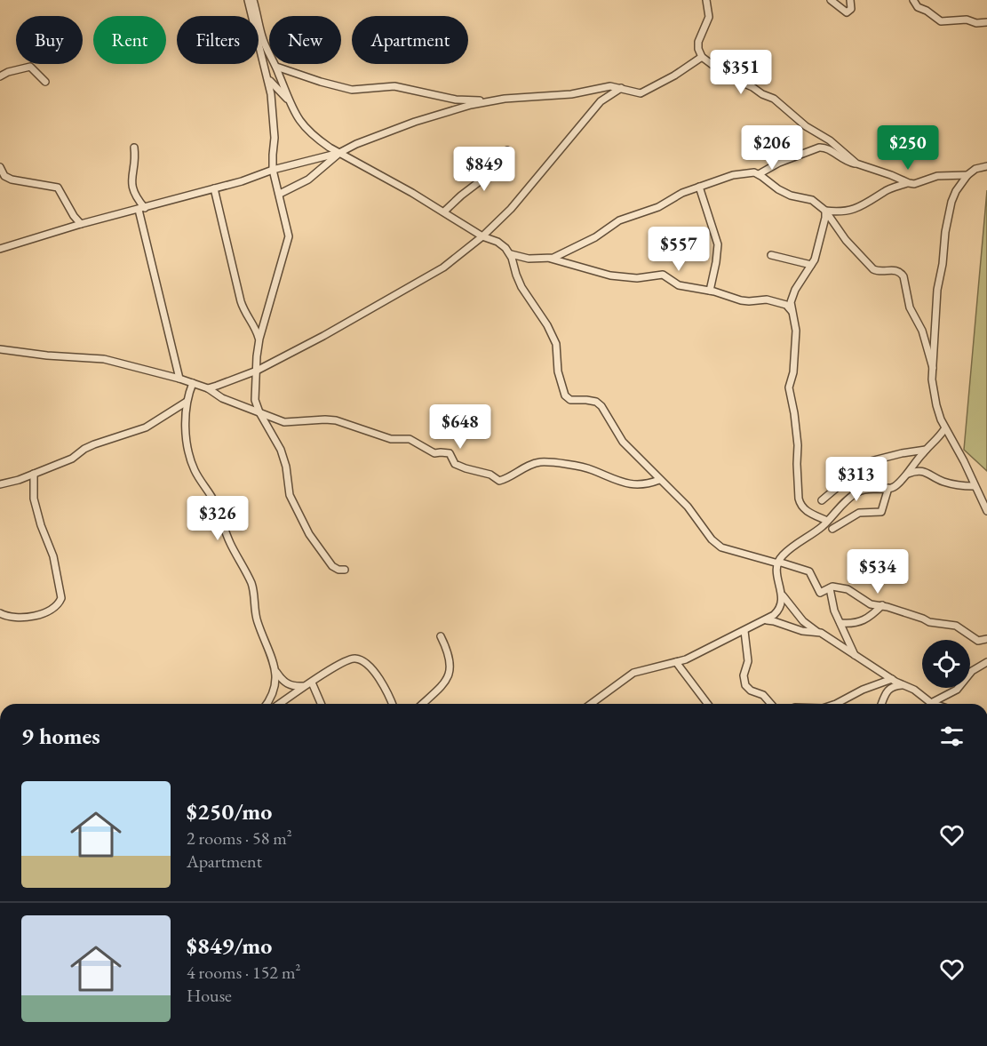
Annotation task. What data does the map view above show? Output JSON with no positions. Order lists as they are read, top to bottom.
{
  "page": {
    "chip": [
      "Buy",
      "Rent",
      "Filters",
      "New",
      "Apartment"
    ],
    "price": [
      "$351",
      "$206",
      "$250",
      "$849",
      "$557",
      "$648",
      "$313",
      "$326",
      "$534"
    ],
    "heading": "9 homes",
    "list": [
      {
        "name": "$250/mo",
        "note": "2 rooms · 58 m² · Apartment"
      },
      {
        "name": "$849/mo",
        "note": "4 rooms · 152 m² · House"
      }
    ]
  }
}
